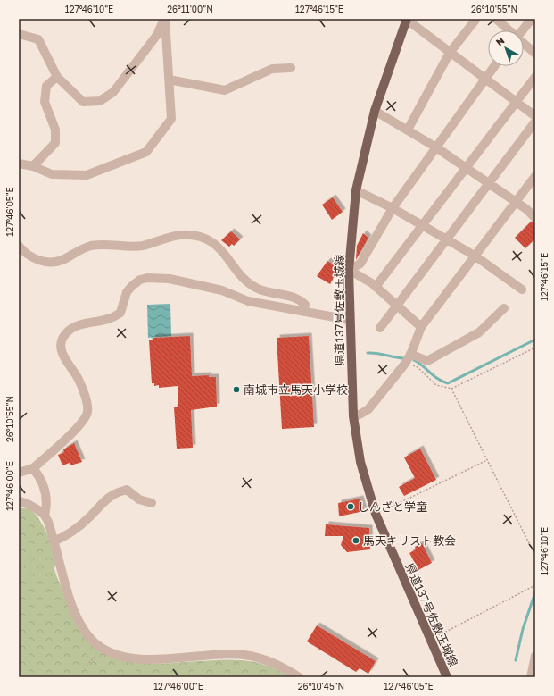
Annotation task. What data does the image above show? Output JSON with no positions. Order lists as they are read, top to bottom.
{
  "streets": {
    "main road": ["県道137号佐敷玉城線"]
  },
  "places": ["南城市立馬天小学校", "しんざと学童", "馬天キリスト教会"],
  "north": "top left",
  "coordinates": [
    "127°46'10\"E",
    "26°11'00\"N",
    "127°46'15\"E",
    "26°10'55\"N",
    "127°46'05\"E",
    "127°46'00\"E",
    "26°10'45\"N"
  ]
}
